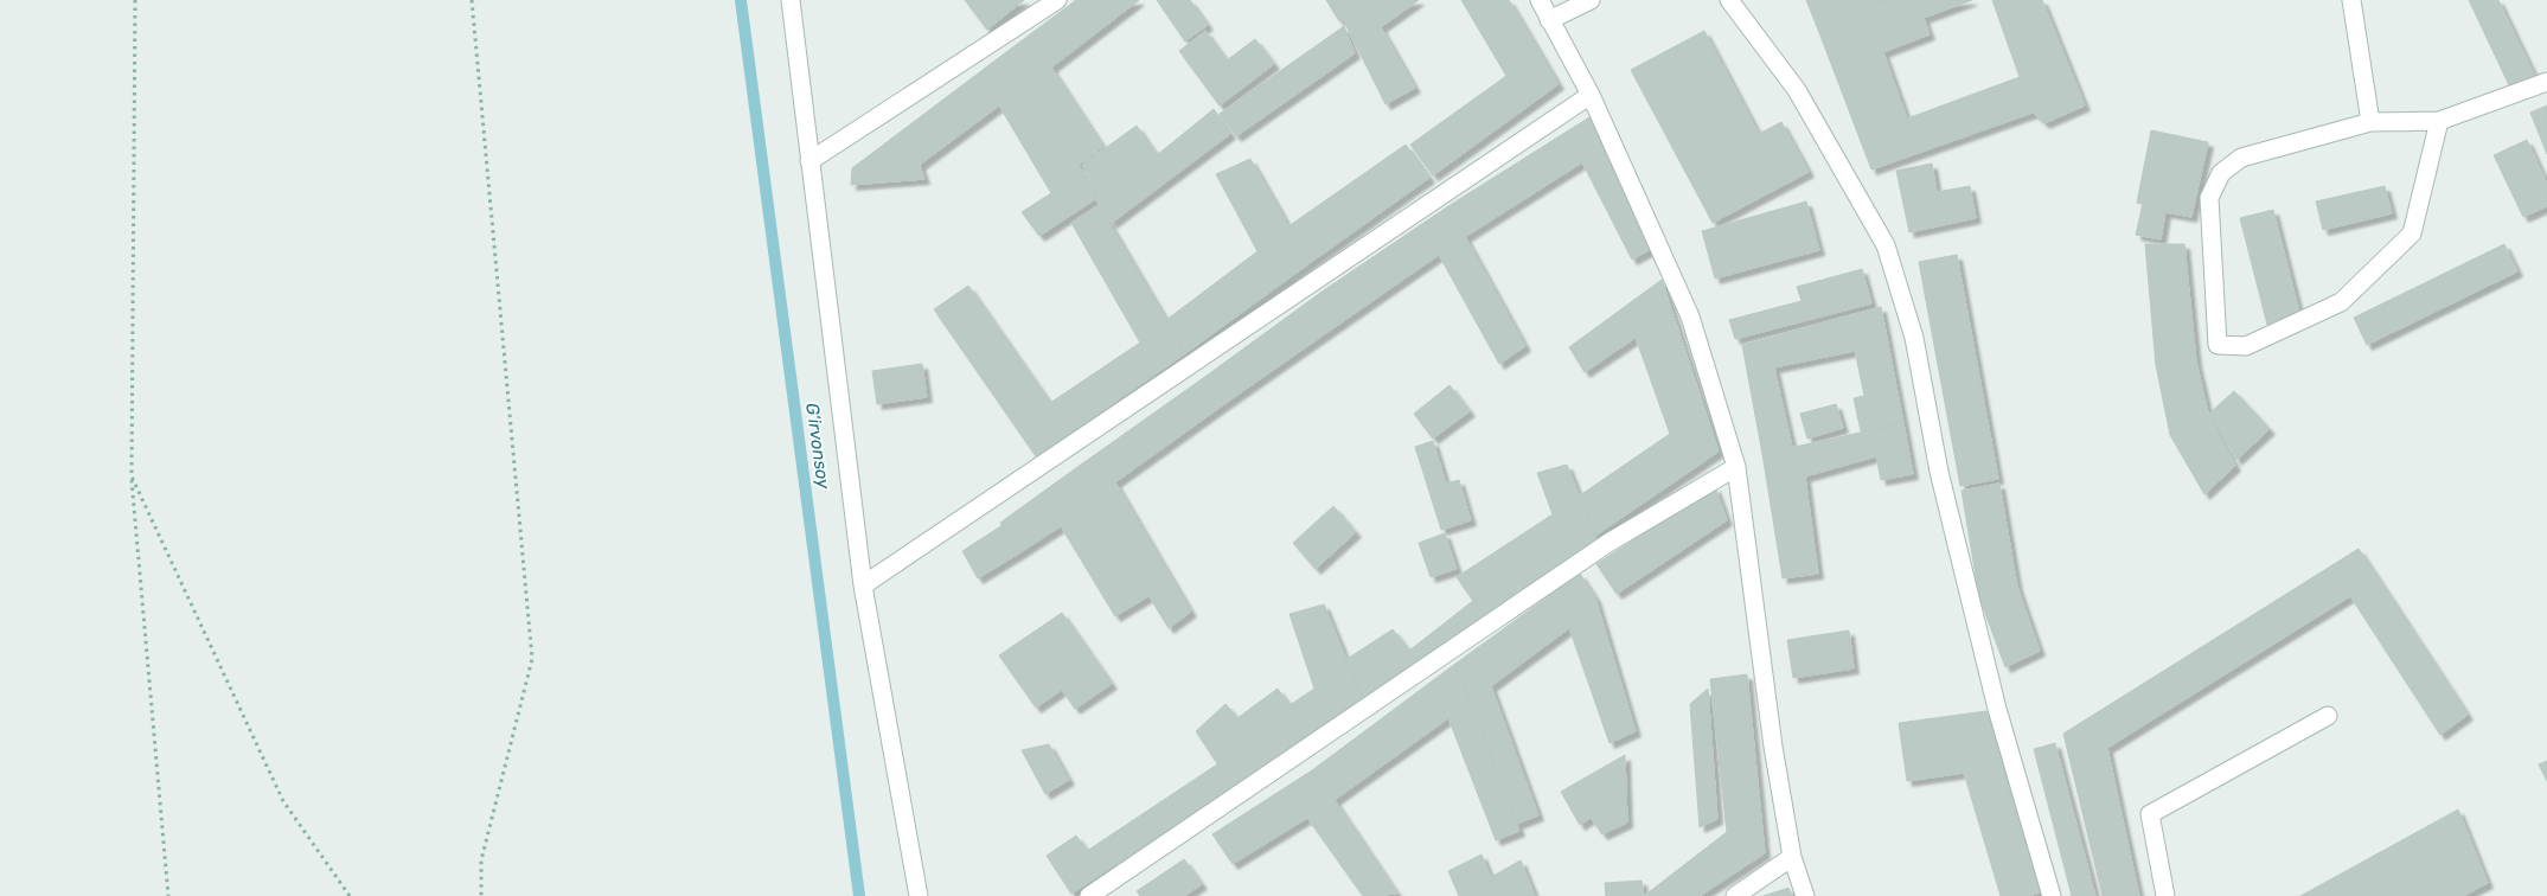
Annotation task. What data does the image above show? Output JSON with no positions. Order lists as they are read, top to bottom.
{
  "water": ["G‘irvonsoy"]
}
